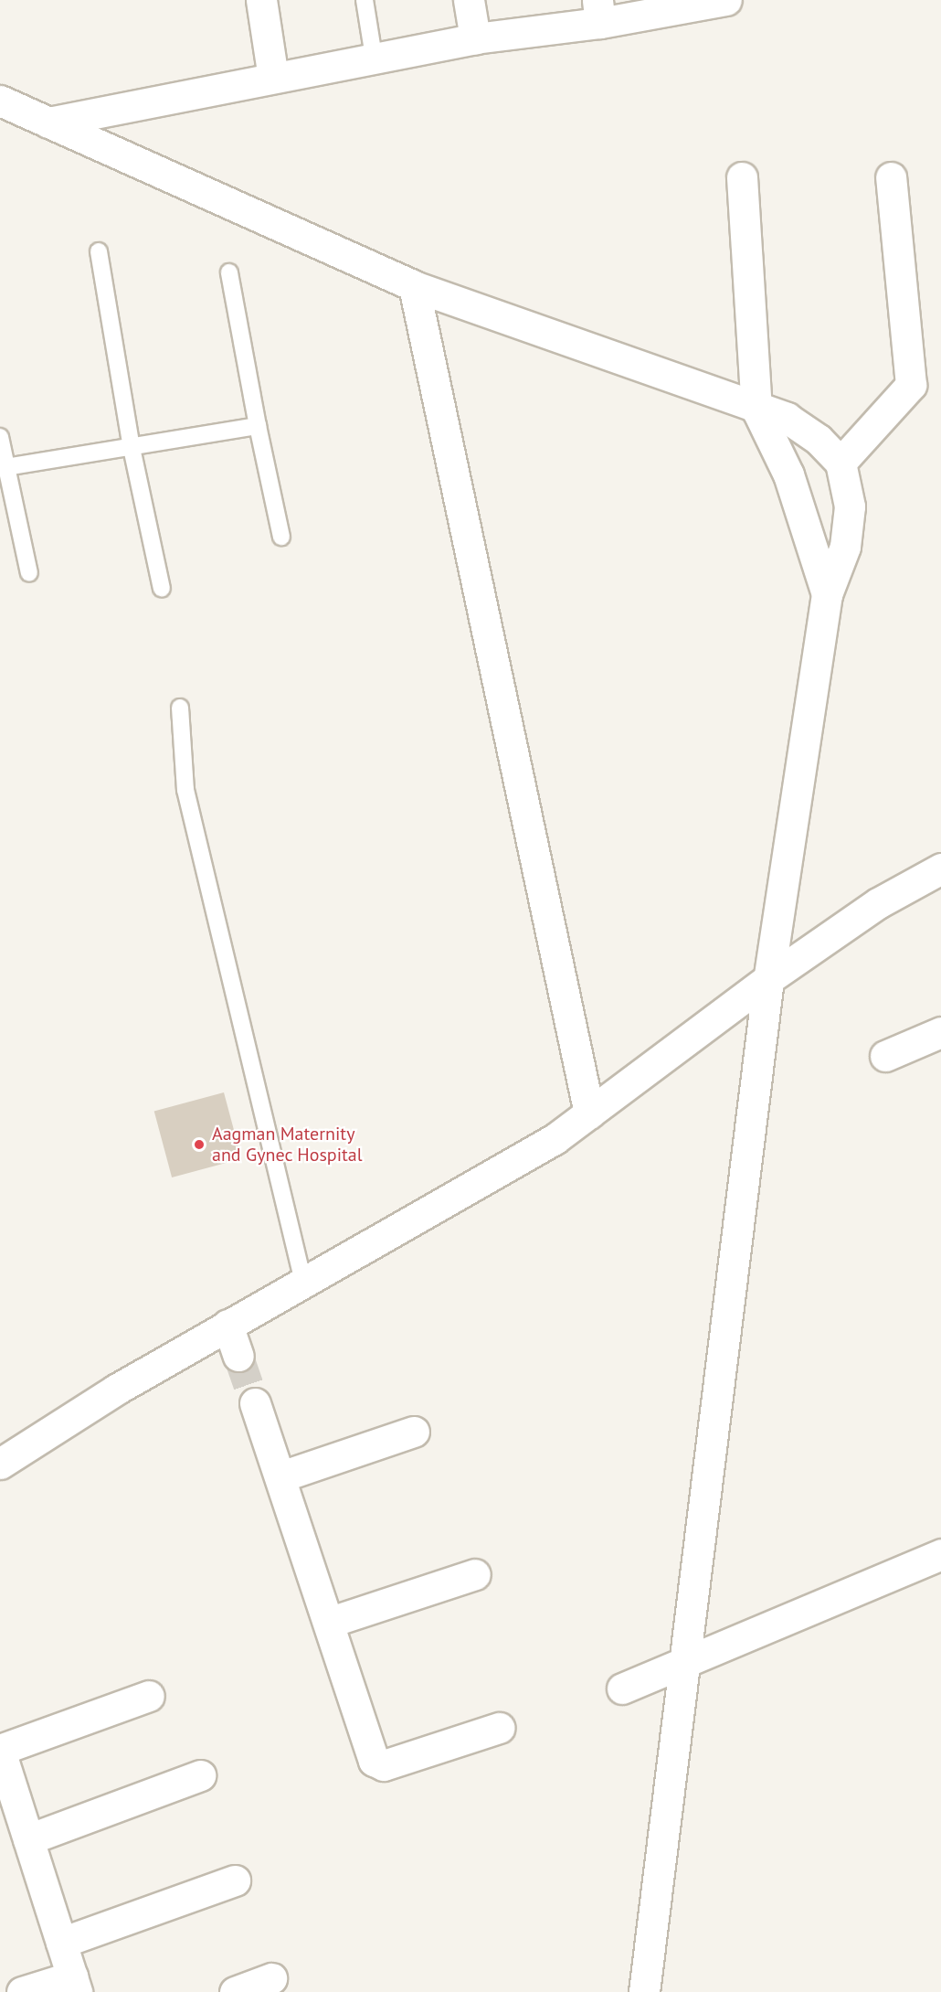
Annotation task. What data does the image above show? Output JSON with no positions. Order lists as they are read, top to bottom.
{
  "places": ["Aagman Maternity and Gynec Hospital"]
}
